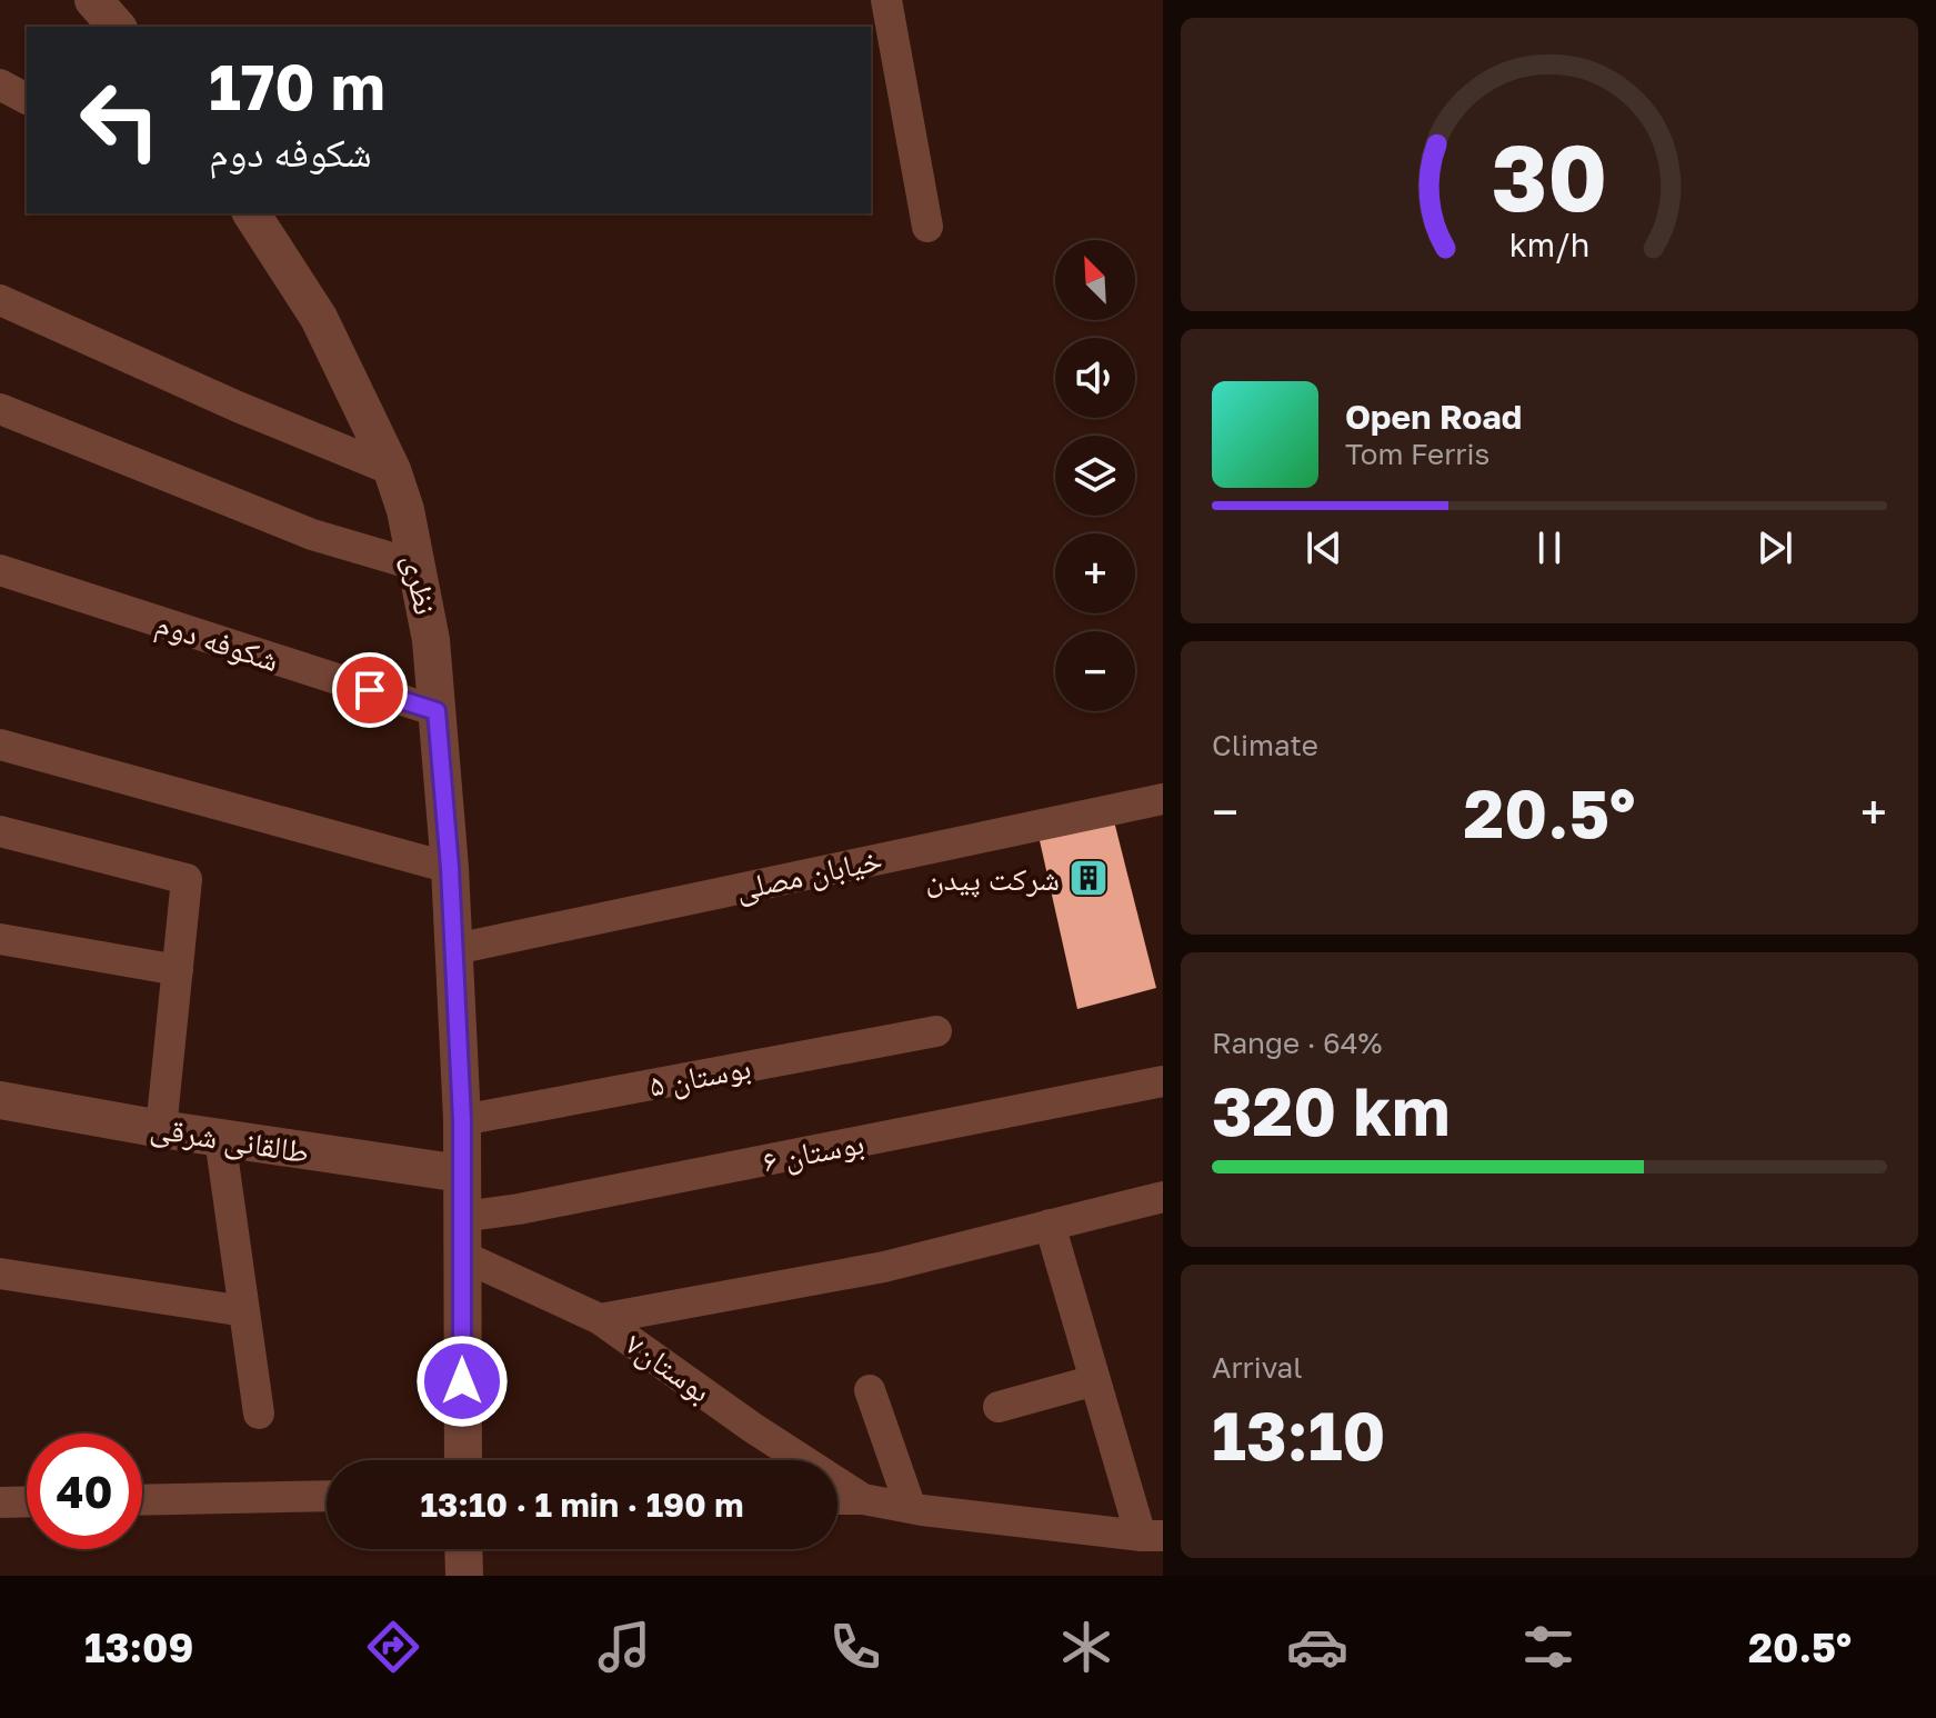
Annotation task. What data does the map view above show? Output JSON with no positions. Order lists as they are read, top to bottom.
{
  "streets": {
    "street": [
      "نظری",
      "شکوفه دوم",
      "خیابان مصلی",
      "بوستان ۵",
      "طالقانی شرقی",
      "بوستان ۶",
      "بوستان۷"
    ]
  },
  "crossings": [
    ["نظری", "شکوفه دوم"],
    ["نظری", "خیابان مصلی"],
    ["نظری", "بوستان ۵"],
    ["نظری", "طالقانی شرقی"],
    ["نظری", "بوستان ۶"],
    ["نظری", "بوستان۷"]
  ],
  "places": {
    "building": ["شرکت پیدن"]
  },
  "north": "top left",
  "page": {
    "turn": ["170 m", "شکوفه دوم"],
    "map_buttons": ["+", "−"],
    "song": ["Open Road", "Tom Ferris"],
    "tile": [
      "Climate",
      ["Range · 64%", "320 km"],
      ["Arrival", "13:10"]
    ],
    "heat": ["−", "20.5°", "+"],
    "limit": "40",
    "trip": "13:10 · 1 min · 190 m",
    "tabs": ["13:09", "20.5°"],
    "gauge": ["30", "km/h"]
  }
}
